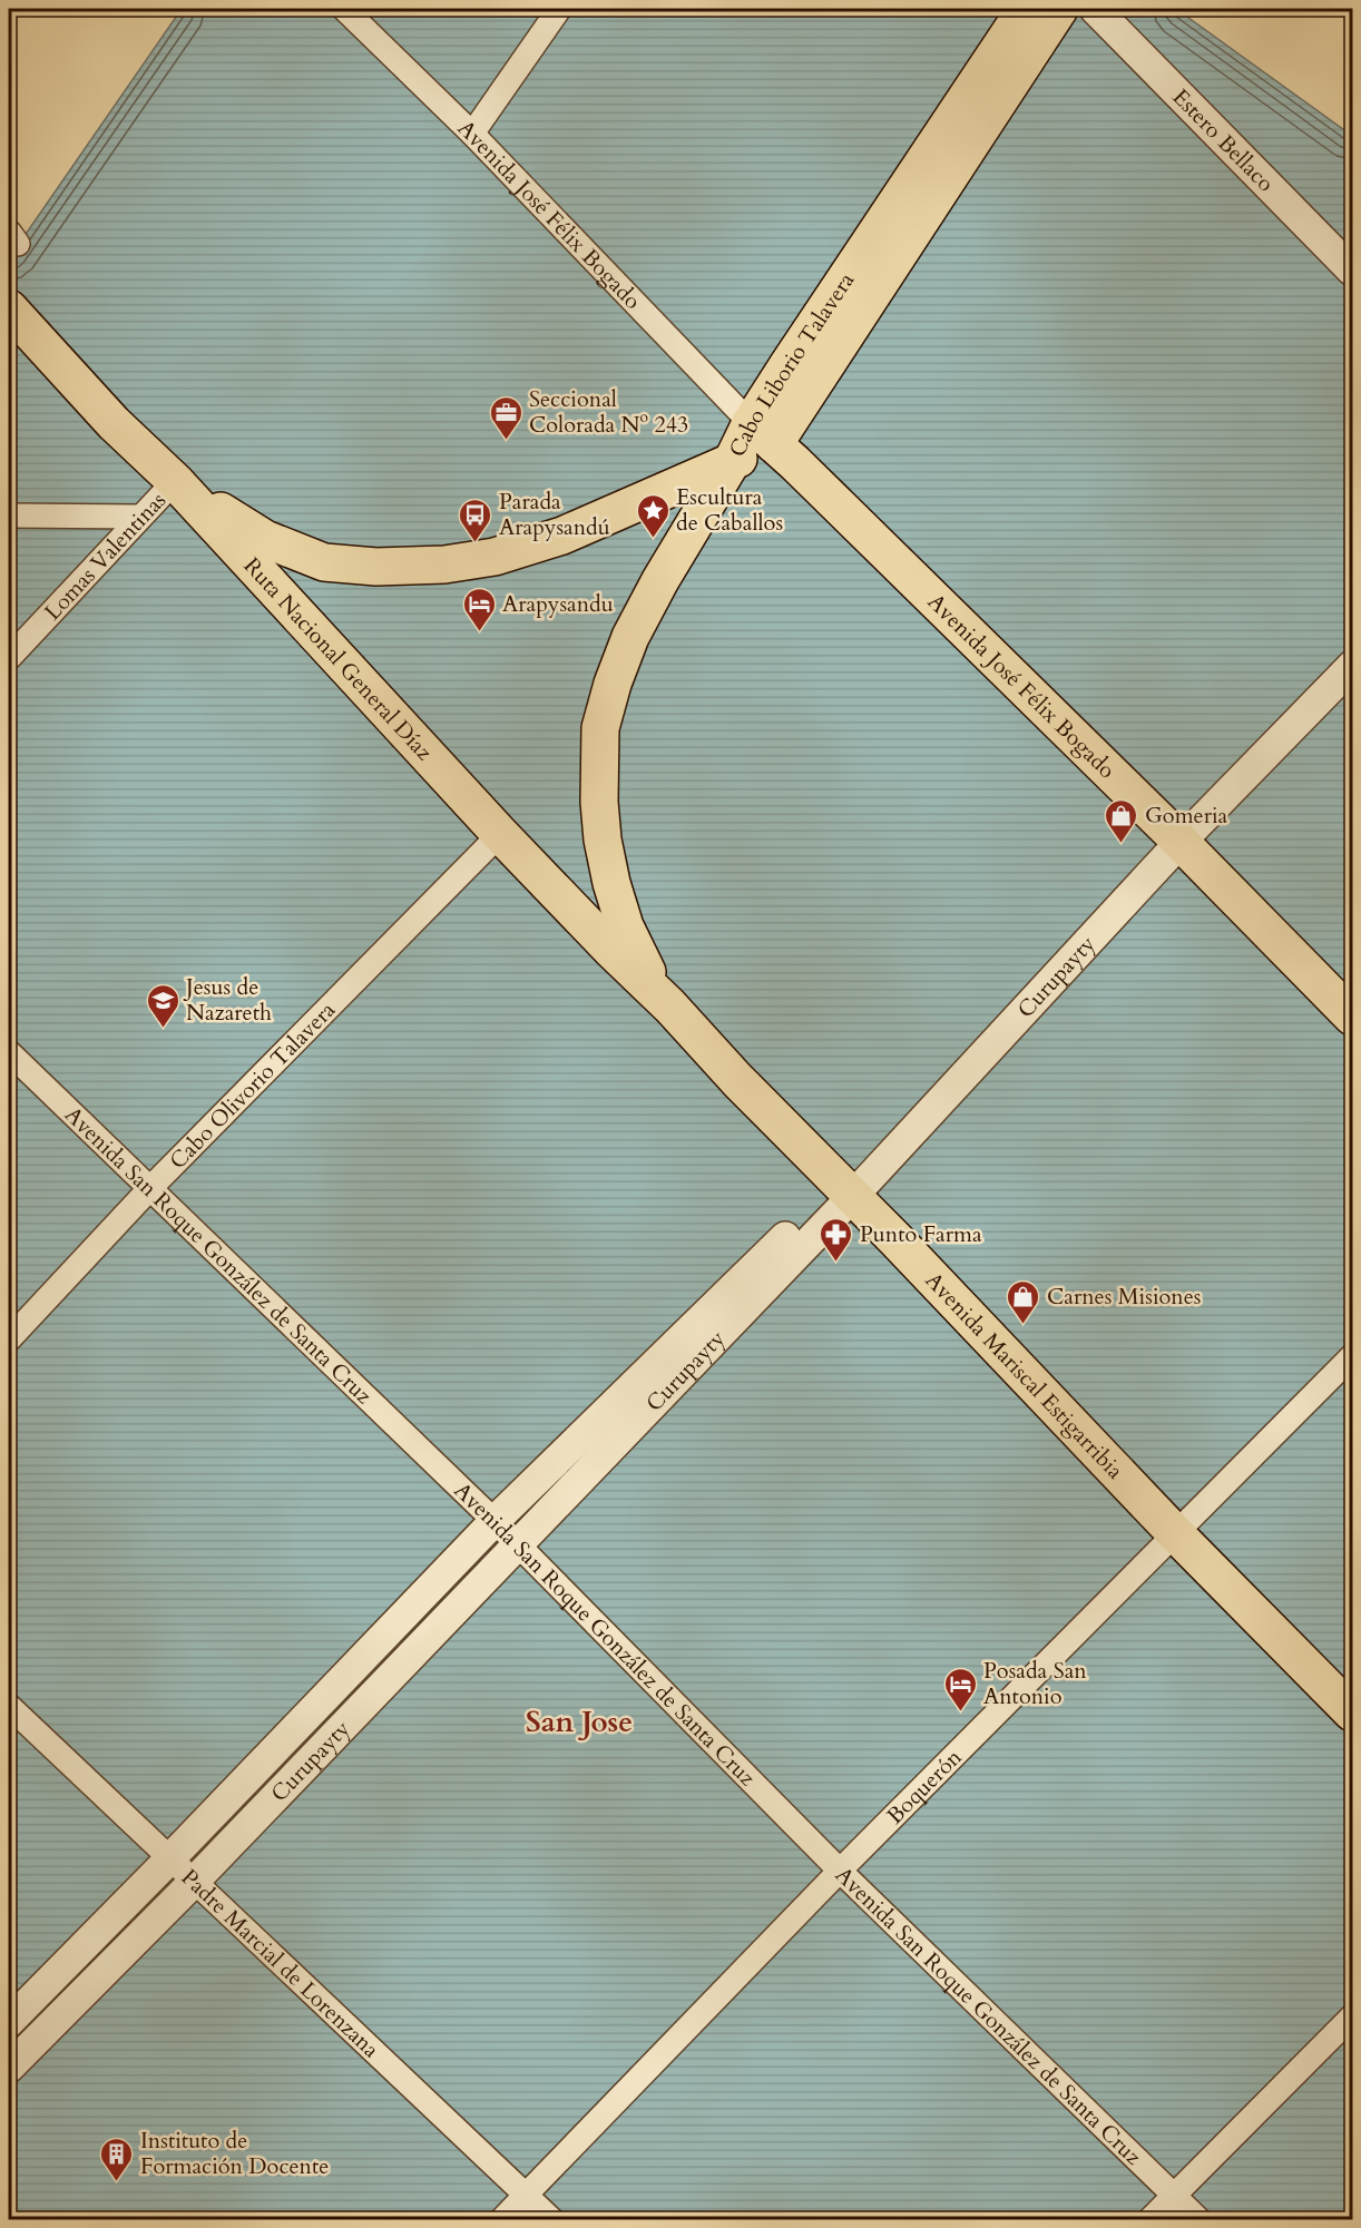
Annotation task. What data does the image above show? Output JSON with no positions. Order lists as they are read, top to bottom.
{
  "streets": {
    "highway": [
      "Avenida José Félix Bogado",
      "Cabo Liborio Talavera",
      "Ruta Nacional General Díaz",
      "Avenida Mariscal Estigarribia"
    ],
    "street": [
      "Estero Bellaco",
      "Lomas Valentinas",
      "Curupayty",
      "Cabo Olivorio Talavera",
      "Avenida San Roque González de Santa Cruz",
      "Boquerón",
      "Padre Marcial de Lorenzana"
    ]
  },
  "crossings": [
    ["Avenida José Félix Bogado", "Cabo Liborio Talavera"],
    ["Avenida José Félix Bogado", "Curupayty"],
    ["Cabo Liborio Talavera", "Ruta Nacional General Díaz"],
    ["Cabo Liborio Talavera", "Avenida Mariscal Estigarribia"],
    ["Lomas Valentinas", "Ruta Nacional General Díaz"],
    ["Ruta Nacional General Díaz", "Cabo Olivorio Talavera"],
    ["Ruta Nacional General Díaz", "Avenida Mariscal Estigarribia"],
    ["Curupayty", "Avenida San Roque González de Santa Cruz"],
    ["Curupayty", "Avenida Mariscal Estigarribia"],
    ["Curupayty", "Padre Marcial de Lorenzana"],
    ["Cabo Olivorio Talavera", "Avenida San Roque González de Santa Cruz"],
    ["Avenida San Roque González de Santa Cruz", "Boquerón"],
    ["Avenida Mariscal Estigarribia", "Boquerón"],
    ["Boquerón", "Padre Marcial de Lorenzana"]
  ],
  "districts": ["San Jose"],
  "places": {
    "office": ["Seccional Colorada Nº 243"],
    "place": ["Escultura de Caballos"],
    "bus stop": ["Parada Arapysandú"],
    "hotel": ["Arapysandu", "Posada San Antonio"],
    "shop": ["Gomeria", "Carnes Misiones"],
    "school or university": ["Jesus de Nazareth"],
    "pharmacy": ["Punto Farma"],
    "building": ["Instituto de Formación Docente"]
  }
}
